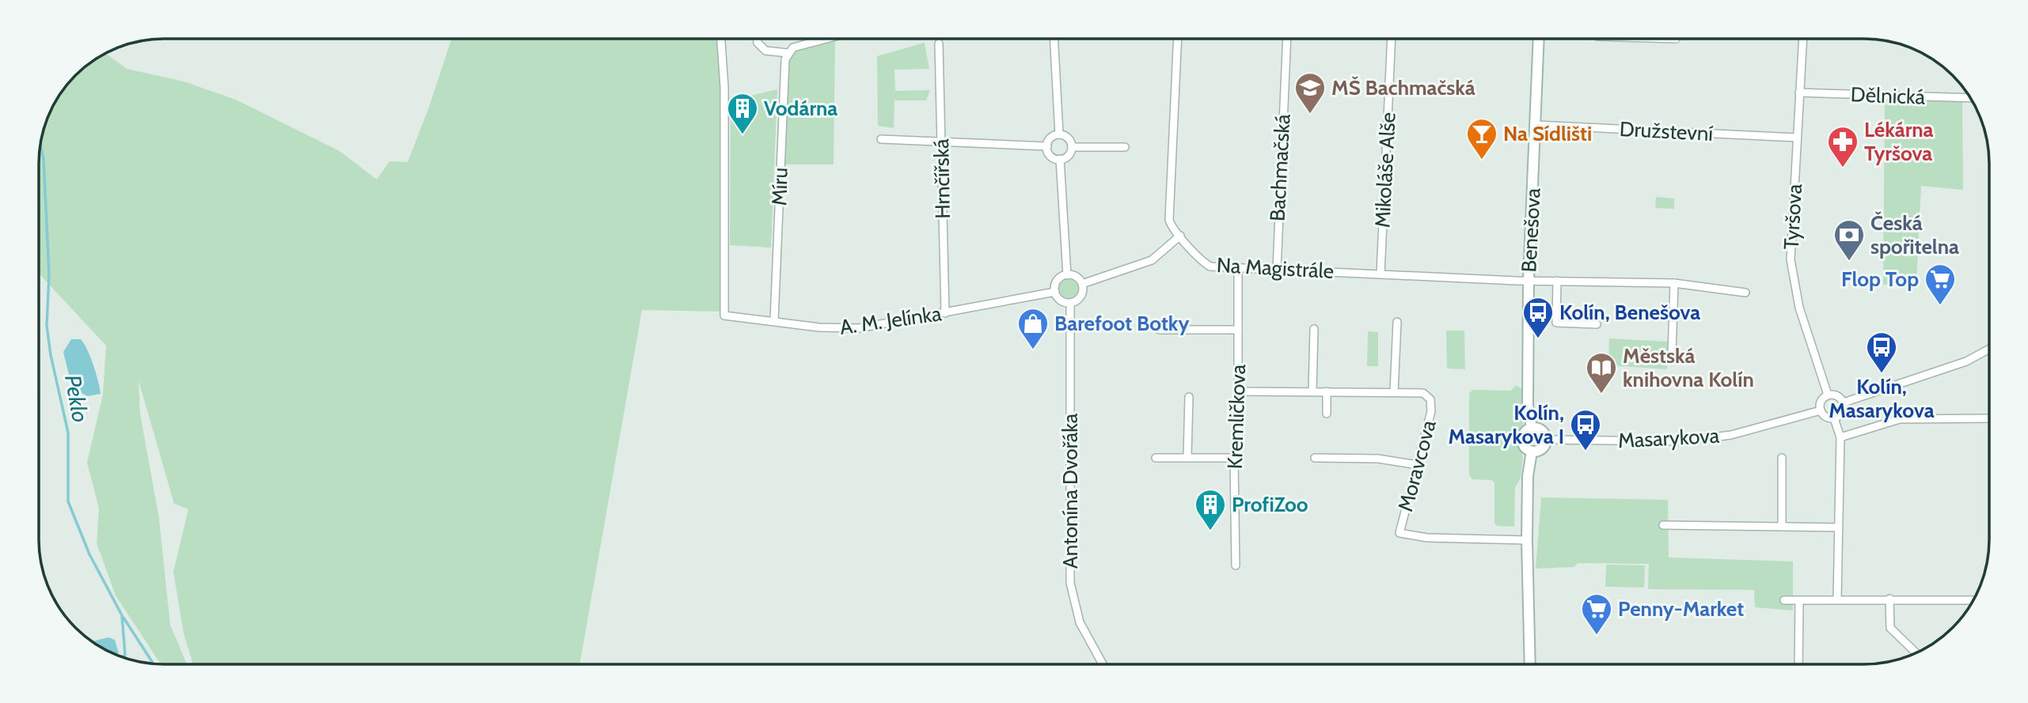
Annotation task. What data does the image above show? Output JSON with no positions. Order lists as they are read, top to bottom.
{
  "streets": {
    "street": [
      "Dělnická",
      "Družstevní",
      "Bachmačská",
      "Mikoláše Alše",
      "Hrnčířská",
      "Míru",
      "Tyršova",
      "Benešova",
      "Na Magistrále",
      "A. M. Jelínka",
      "Kremličkova",
      "Masarykova",
      "Moravcova",
      "Antonína Dvořáka"
    ]
  },
  "crossings": [
    ["Dělnická", "Tyršova"],
    ["Družstevní", "Tyršova"],
    ["Družstevní", "Benešova"],
    ["Bachmačská", "Na Magistrále"],
    ["Mikoláše Alše", "Na Magistrále"],
    ["Hrnčířská", "A. M. Jelínka"],
    ["Míru", "A. M. Jelínka"],
    ["Tyršova", "Masarykova"],
    ["Benešova", "Na Magistrále"],
    ["Benešova", "Masarykova"],
    ["Benešova", "Moravcova"],
    ["Na Magistrále", "Kremličkova"],
    ["A. M. Jelínka", "Antonína Dvořáka"],
    ["Kremličkova", "Moravcova"]
  ],
  "water": ["Peklo"],
  "places": {
    "school or university": ["MŠ Bachmačská"],
    "building": ["Vodárna", "ProfiZoo"],
    "bar": ["Na Sídlišti"],
    "pharmacy": ["Lékárna Tyršova"],
    "bank": ["Česká spořitelna"],
    "supermarket": ["Flop Top", "Penny-Market"],
    "bus stop": ["Kolín, Benešova", "Kolín, Masarykova", "Kolín, Masarykova I"],
    "shop": ["Barefoot Botky"],
    "library": ["Městská knihovna Kolín"]
  }
}
